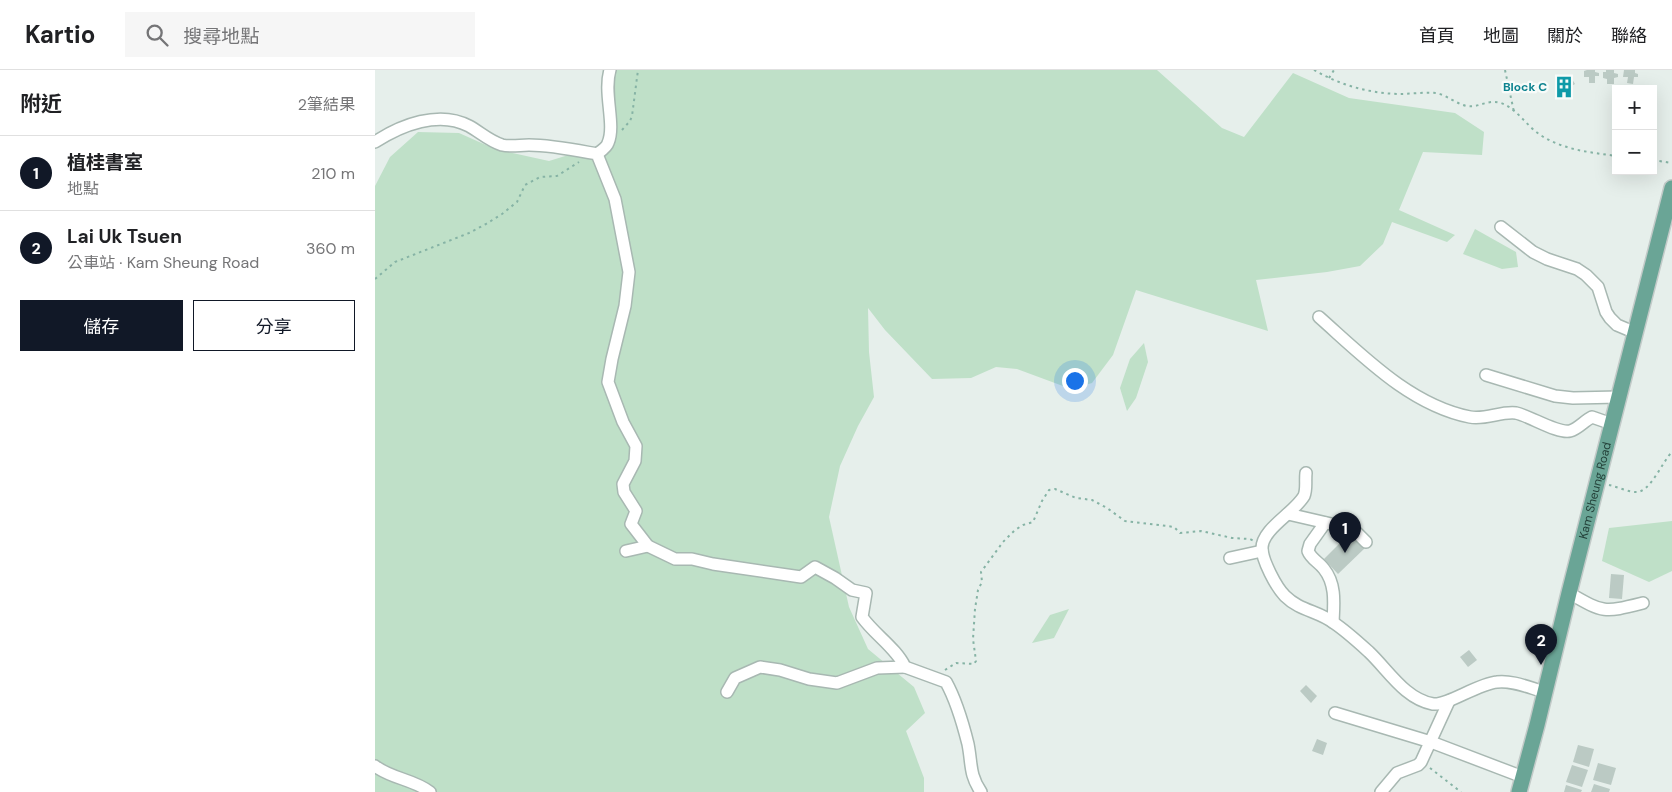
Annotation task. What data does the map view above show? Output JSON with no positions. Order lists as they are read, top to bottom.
{
  "streets": {
    "main road": ["Kam Sheung Road"]
  },
  "places": {
    "building": ["Block C"]
  },
  "page": {
    "header": "Kartio",
    "search": "搜尋地點",
    "nav": [
      "首頁",
      "地圖",
      "關於",
      "聯絡"
    ],
    "heading": ["附近", "2筆結果"],
    "map_buttons": ["+", "−"],
    "list": [
      {
        "mark": "1",
        "name": "植桂書室",
        "note": "地點",
        "value": "210 m"
      },
      {
        "mark": "2",
        "name": "Lai Uk Tsuen",
        "note": "公車站 · Kam Sheung Road",
        "value": "360 m"
      }
    ],
    "buttons": ["儲存", "分享"],
    "pins": ["1", "2"]
  }
}
